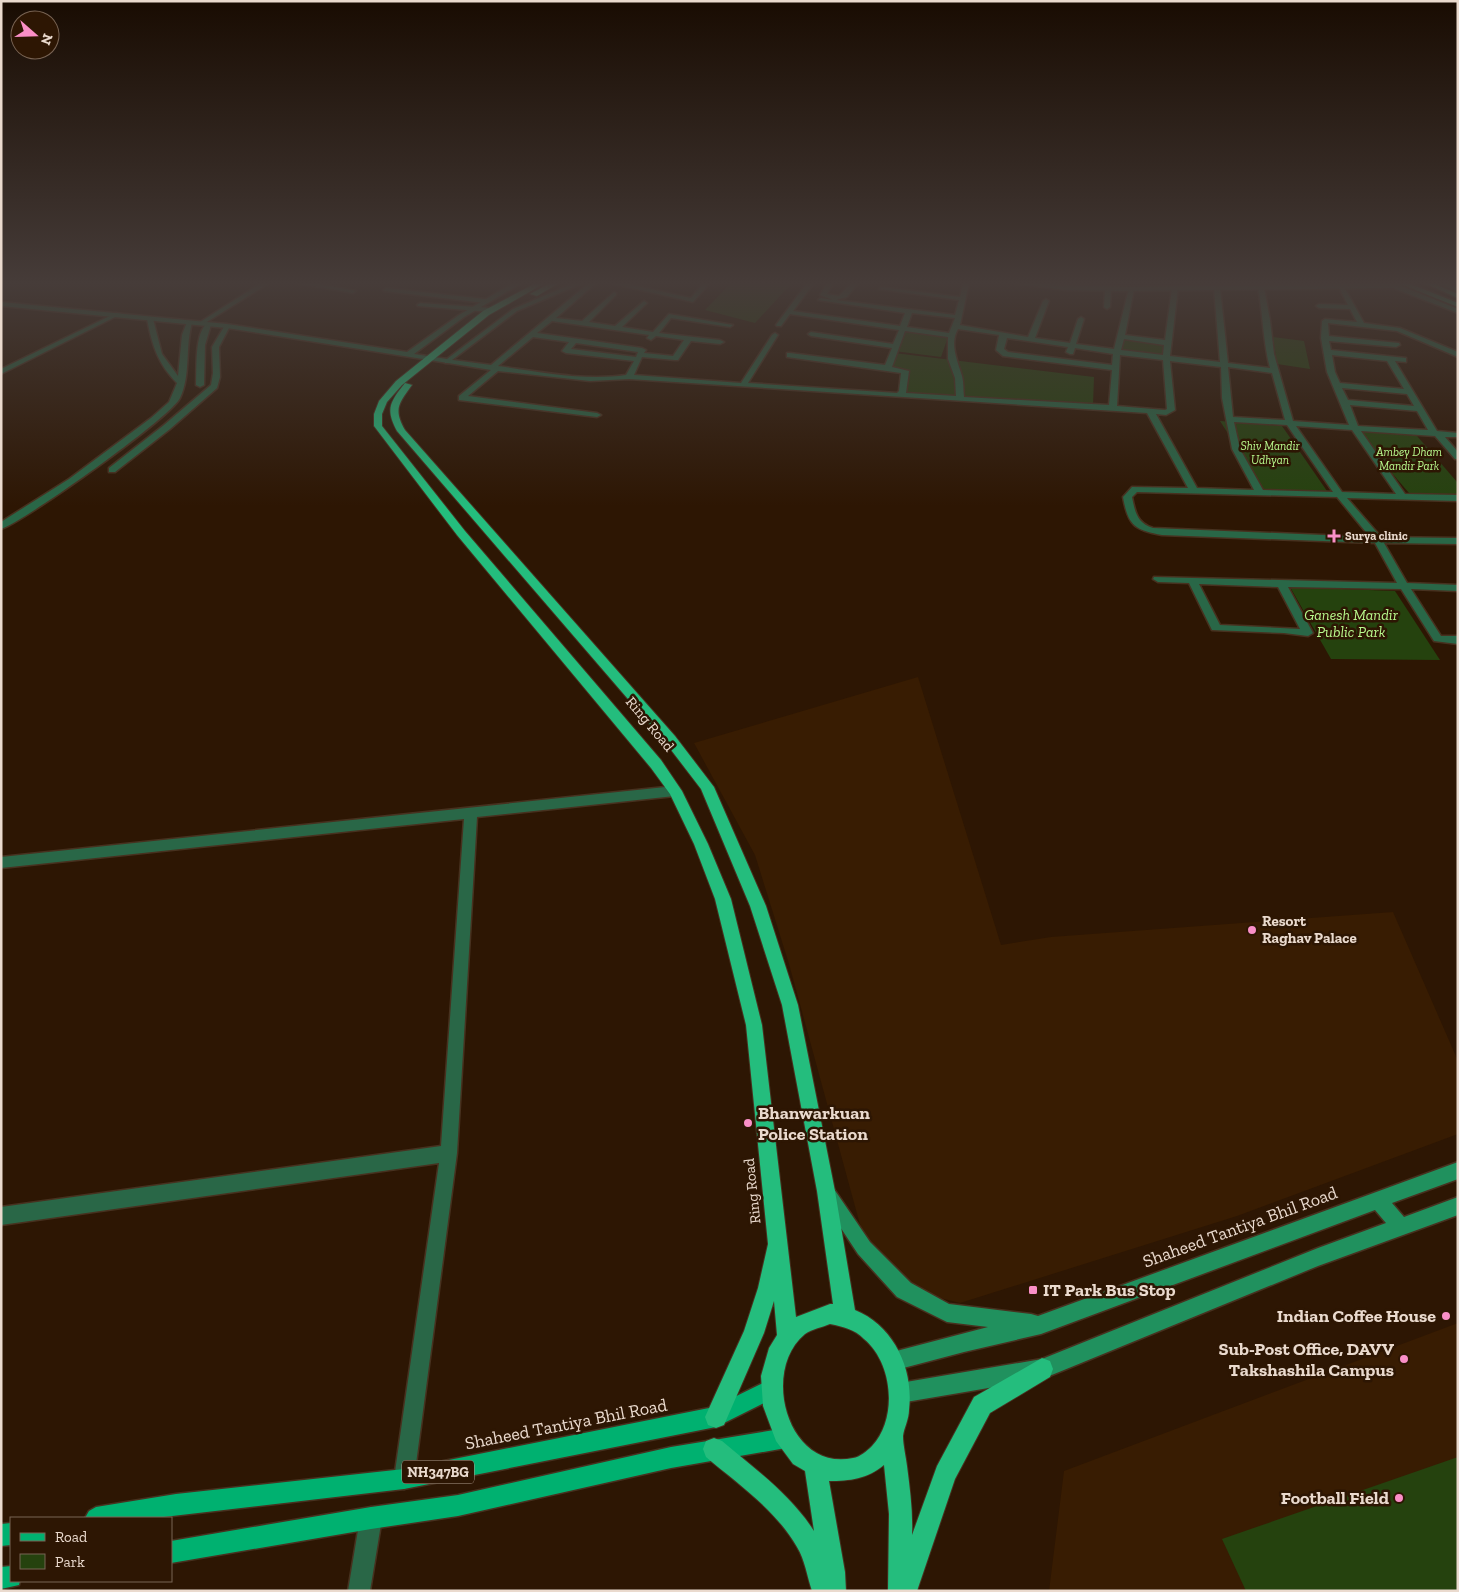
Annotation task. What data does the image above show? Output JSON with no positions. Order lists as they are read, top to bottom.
{
  "streets": {
    "highway": ["Ring Road"],
    "main road": ["Shaheed Tantiya Bhil Road", "NH347BG"]
  },
  "crossings": [
    ["Ring Road", "Shaheed Tantiya Bhil Road"],
    ["Ring Road", "NH347BG"],
    ["Shaheed Tantiya Bhil Road", "NH347BG"]
  ],
  "parks": ["Shiv Mandir Udhyan", "Ambey Dham Mandir Park", "Ganesh Mandir Public Park"],
  "places": {
    "health": ["Surya clinic"],
    "other": [
      "Resort Raghav Palace",
      "Bhanwarkuan Police Station",
      "Indian Coffee House",
      "Sub-Post Office, DAVV Takshashila Campus",
      "Football Field"
    ],
    "transit": ["IT Park Bus Stop"]
  },
  "legend": ["Road", "Park"],
  "north": "right"
}
